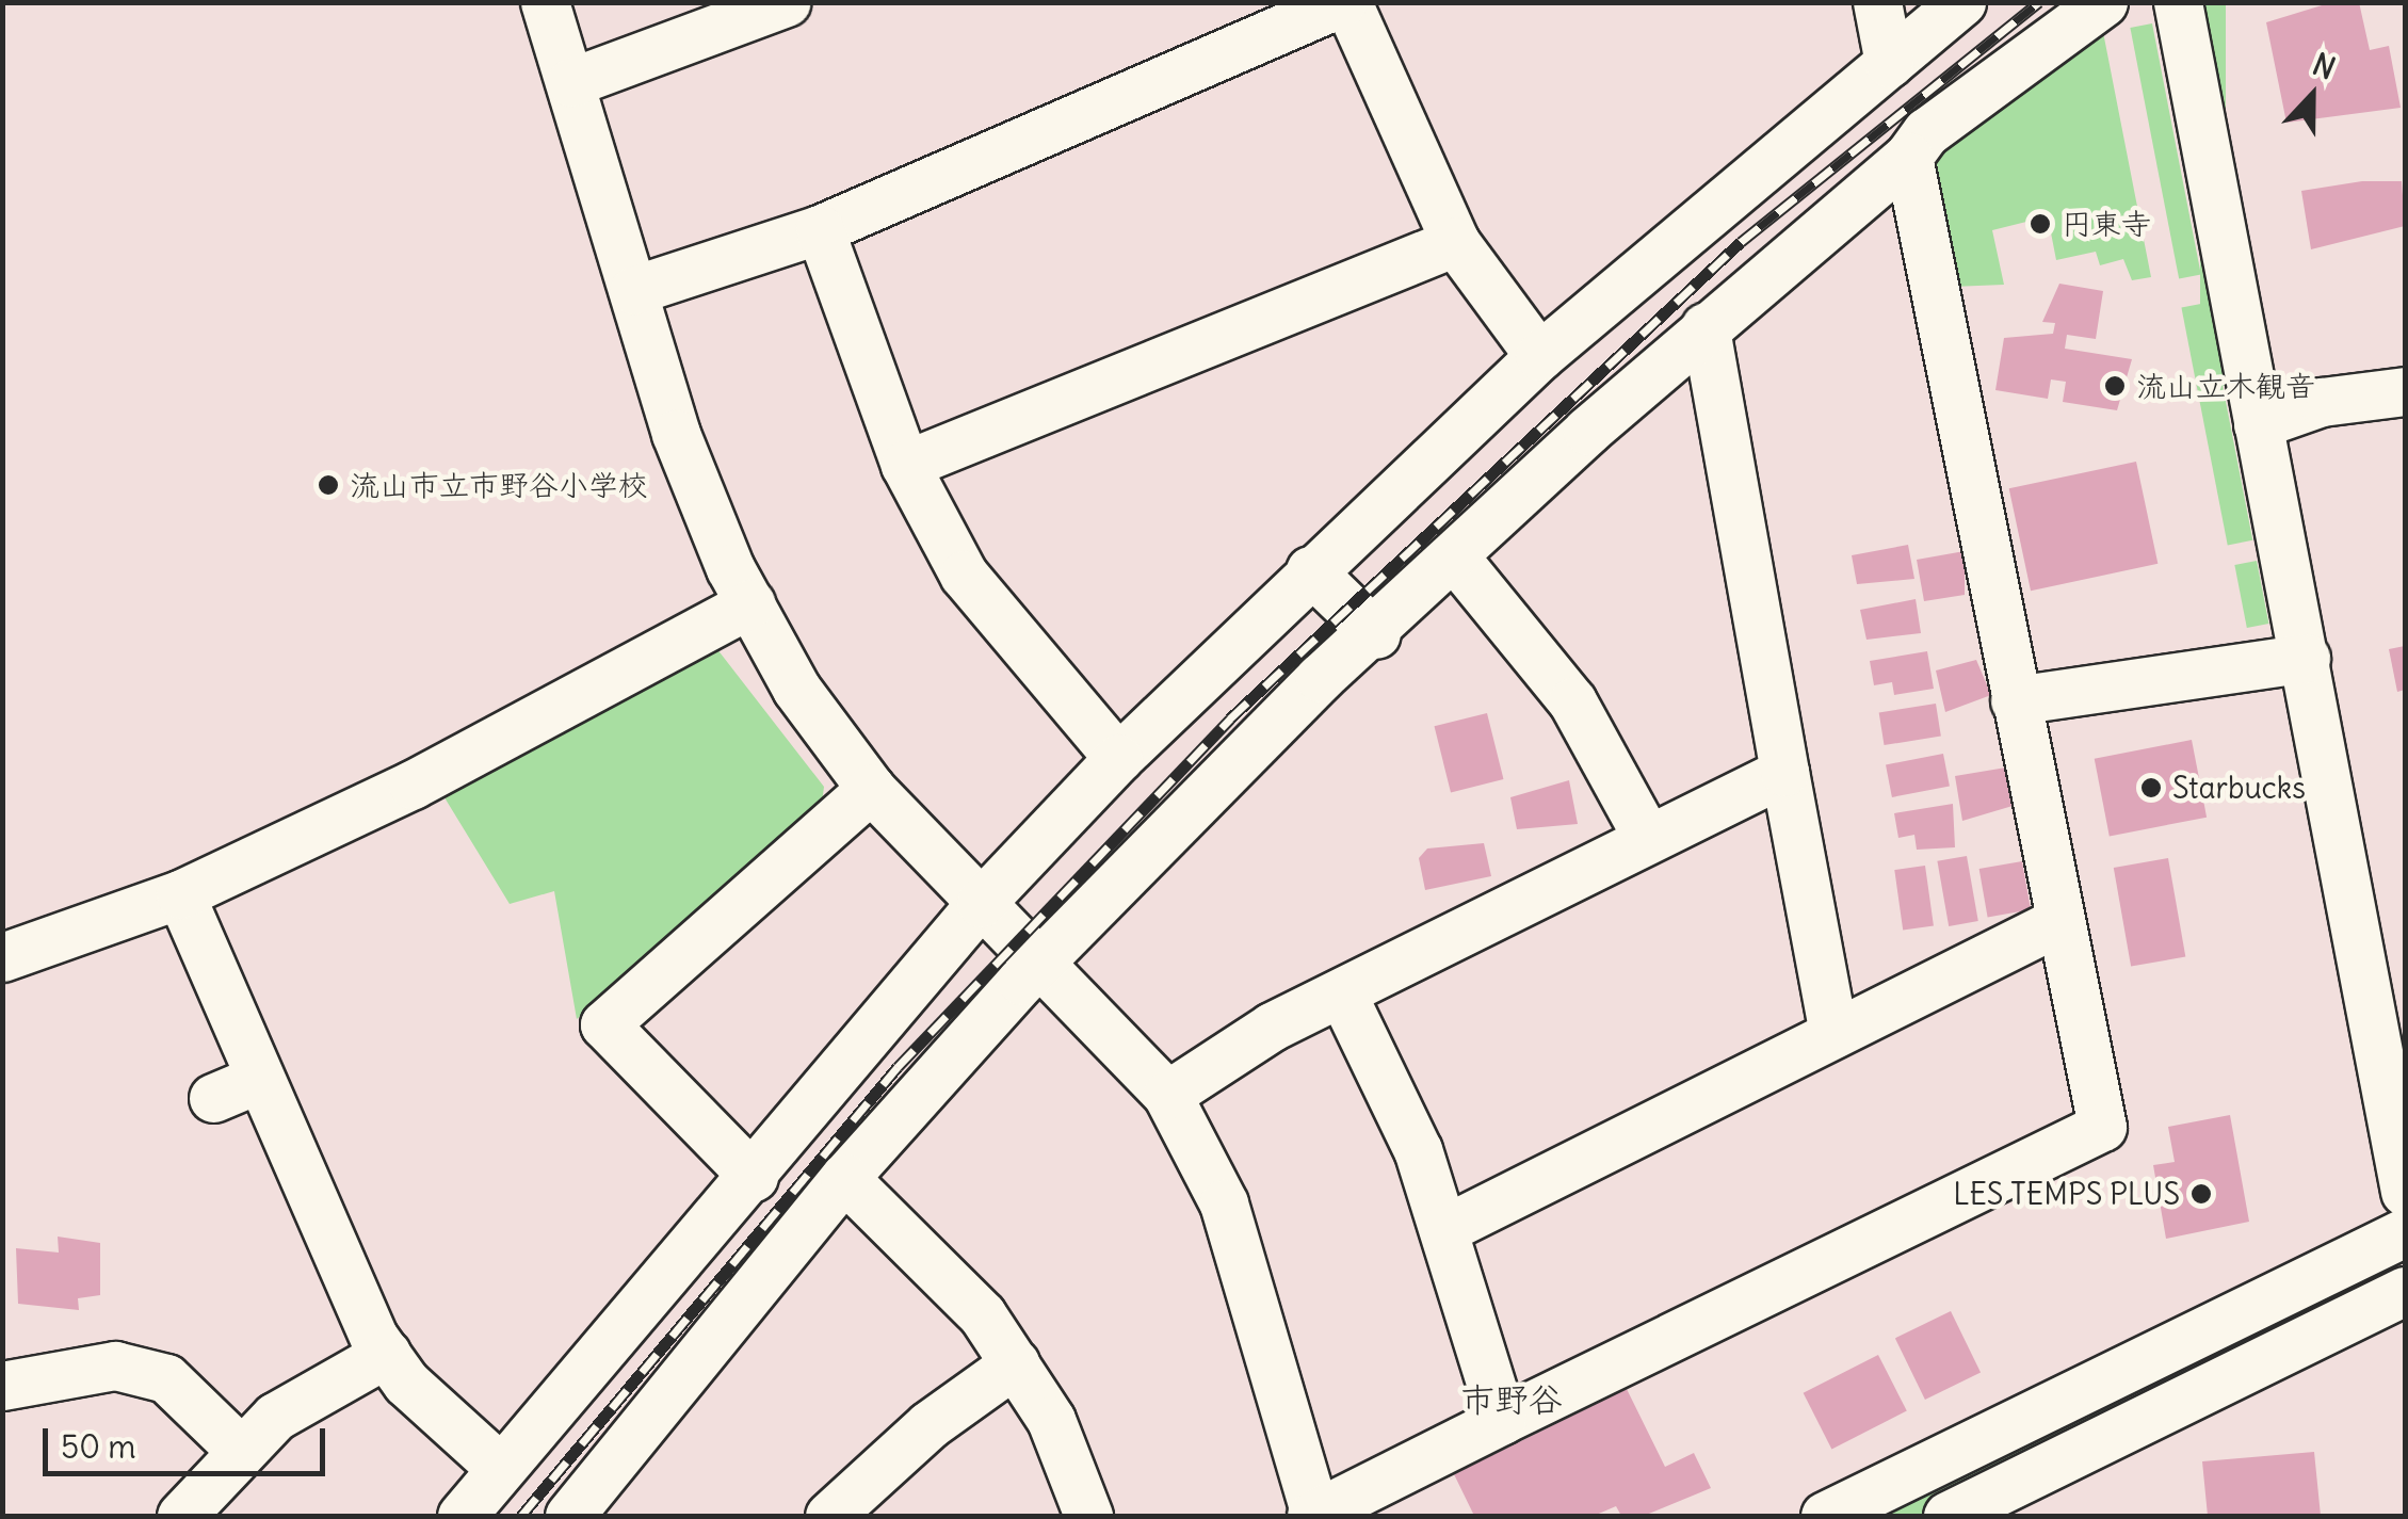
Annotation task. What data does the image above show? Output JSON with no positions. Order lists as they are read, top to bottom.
{
  "districts": ["市野谷"],
  "places": [
    "円東寺",
    "流山立木観音",
    "流山市立市野谷小学校",
    "Starbucks",
    "LES TEMPS PLUS"
  ],
  "scale_bar": "50 m",
  "north": "top"
}
